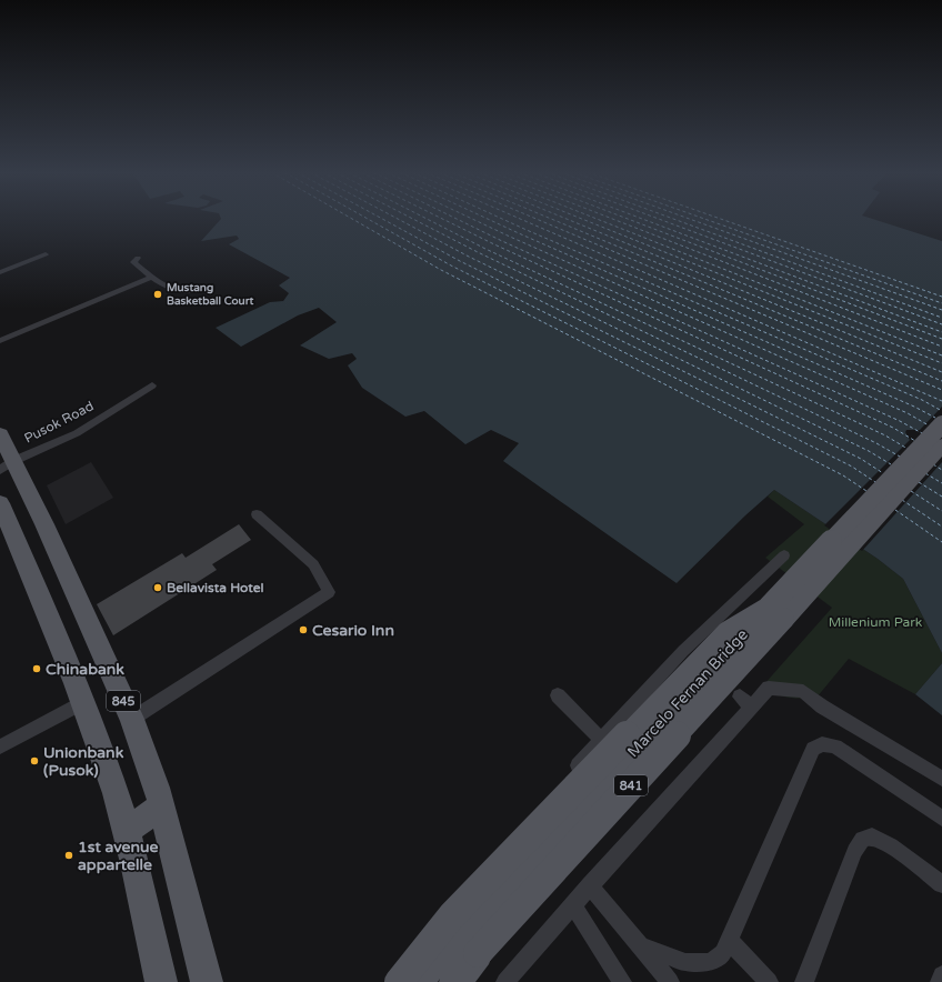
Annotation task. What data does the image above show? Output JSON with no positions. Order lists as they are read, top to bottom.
{
  "streets": {
    "main road": ["Marcelo Fernan Bridge", "845", "841"],
    "street": ["Pusok Road"]
  },
  "crossings": [
    ["Pusok Road", "845"]
  ],
  "parks": ["Millenium Park"],
  "places": [
    "Mustang Basketball Court",
    "Bellavista Hotel",
    "Cesario Inn",
    "Chinabank",
    "Unionbank (Pusok)",
    "1st avenue appartelle"
  ]
}
